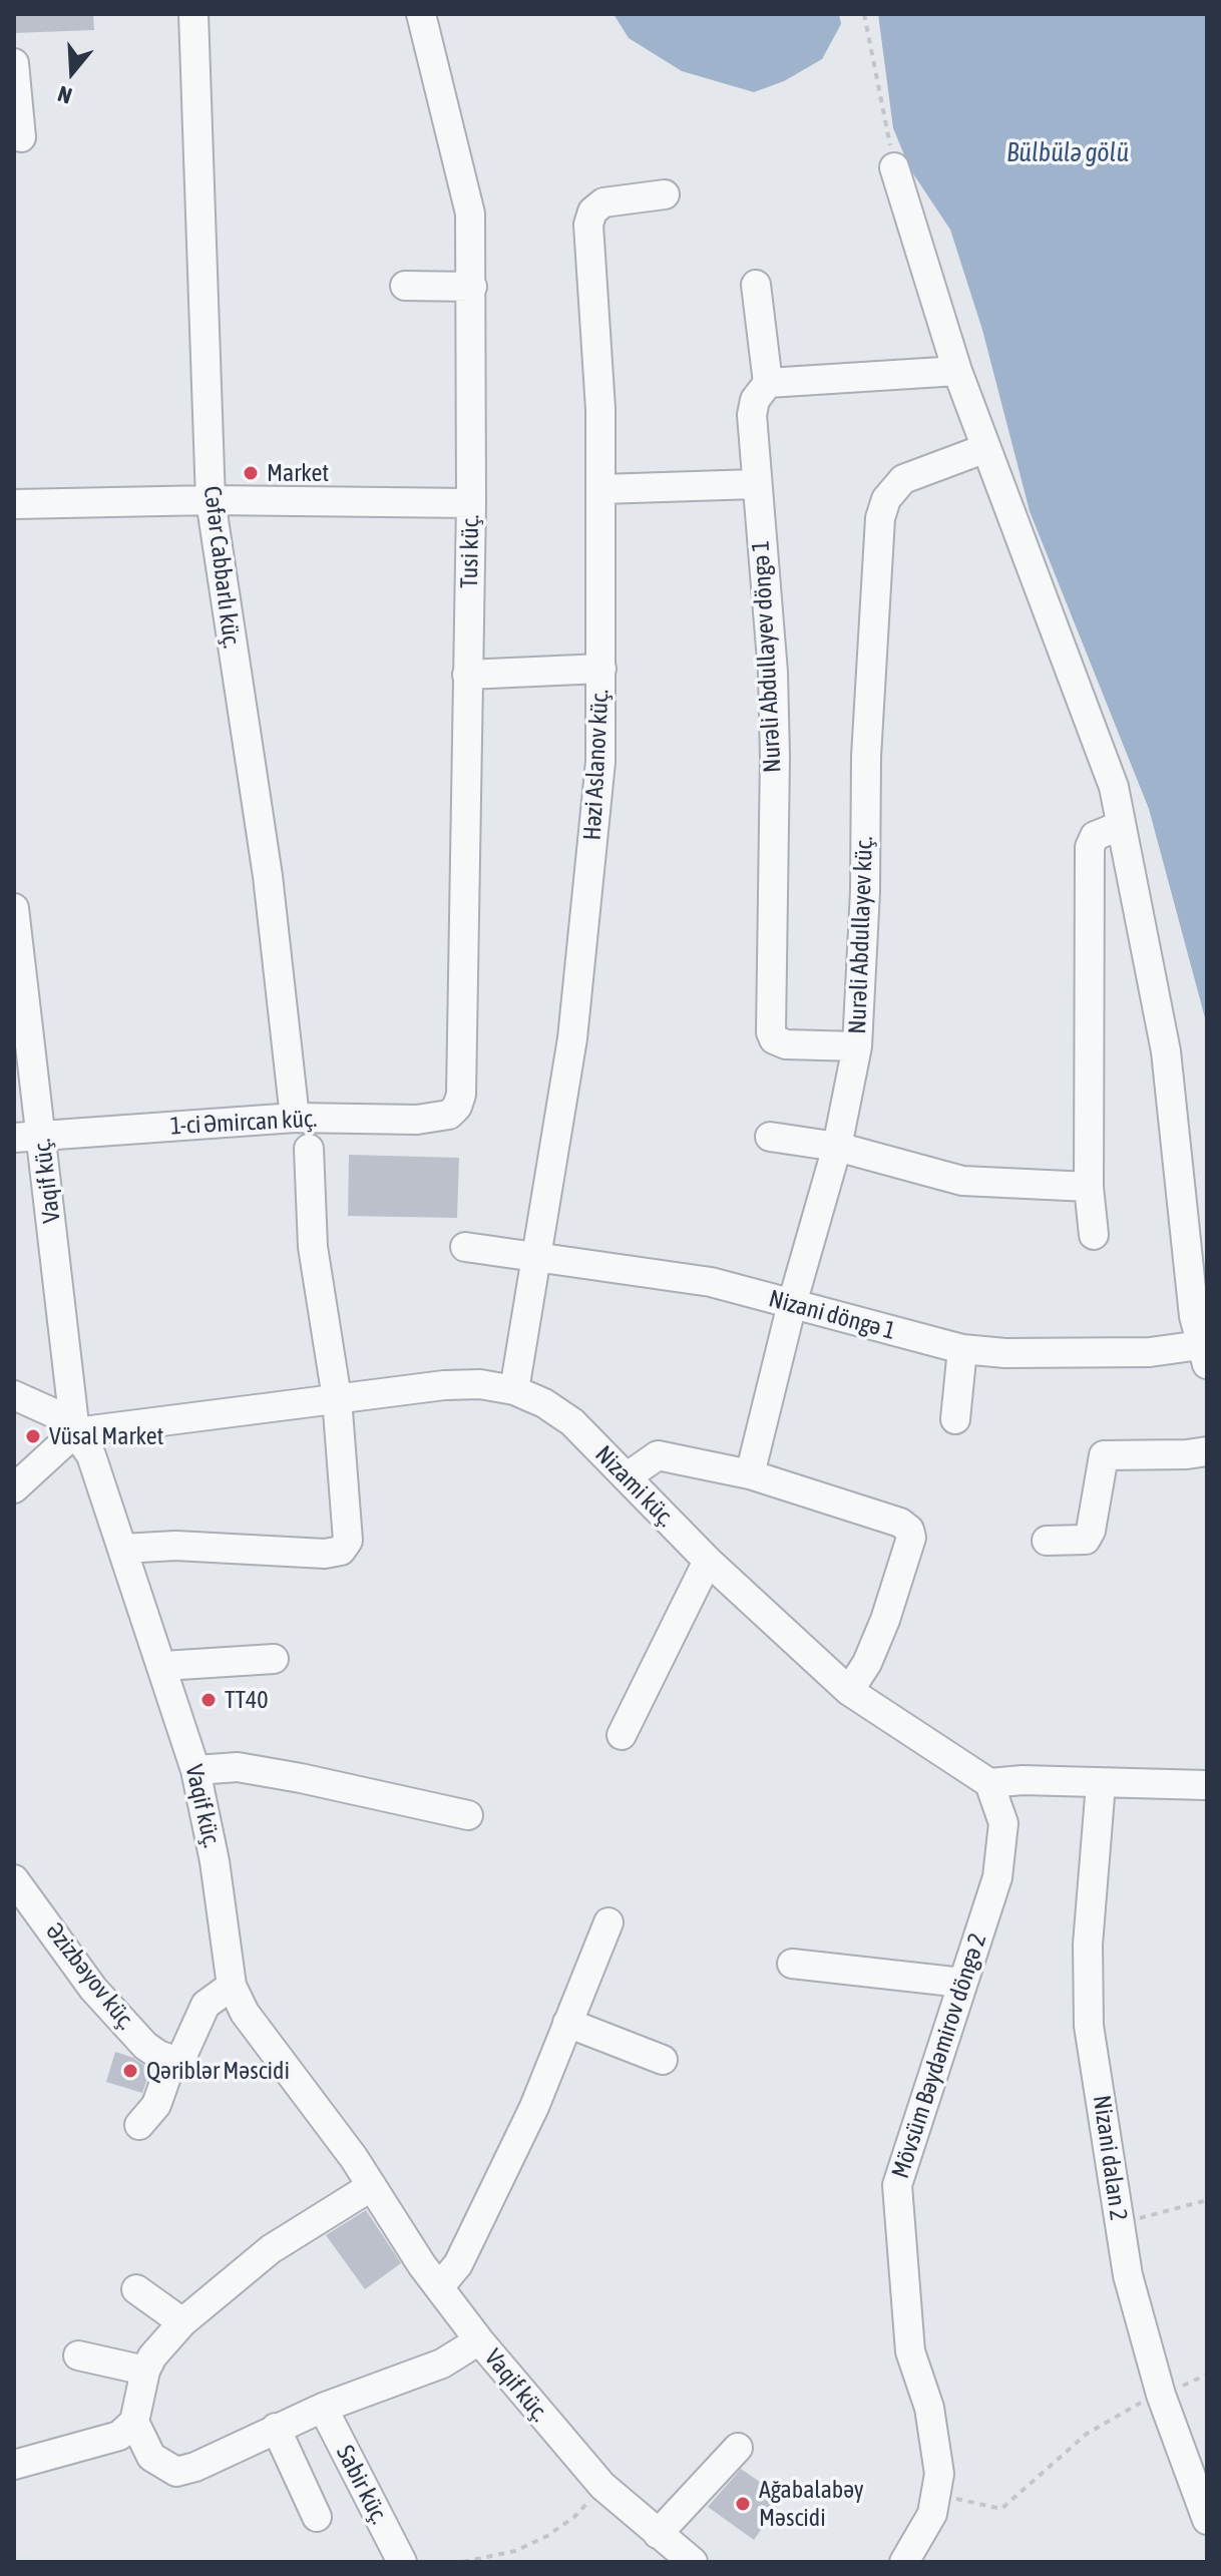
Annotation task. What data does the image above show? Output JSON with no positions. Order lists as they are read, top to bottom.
{
  "streets": {
    "street": [
      "Tusi küç.",
      "Cəfər Cabbarlı küç.",
      "Nurəli Abdullayev döngə 1",
      "Həzi Aslanov küç.",
      "Nurəli Abdullayev küç.",
      "1-ci Əmircan küç.",
      "Vaqif küç.",
      "Nizani döngə 1",
      "Nizami küç.",
      "Əzizbəyov küç.",
      "Mövsüm Bəydəmirov döngə 2",
      "Nizani dalan 2",
      "Sabir küç."
    ]
  },
  "crossings": [
    ["Tusi küç.", "1-ci Əmircan küç."],
    ["Cəfər Cabbarlı küç.", "1-ci Əmircan küç."],
    ["Nurəli Abdullayev döngə 1", "Nurəli Abdullayev küç."],
    ["Həzi Aslanov küç.", "Nizani döngə 1"],
    ["Həzi Aslanov küç.", "Nizami küç."],
    ["Nurəli Abdullayev küç.", "Nizani döngə 1"],
    ["1-ci Əmircan küç.", "Vaqif küç."],
    ["Vaqif küç.", "Nizami küç."],
    ["Nizami küç.", "Mövsüm Bəydəmirov döngə 2"]
  ],
  "water": ["Bülbülə gölü"],
  "places": [
    "Market",
    "Vüsal Market",
    "TT40",
    "Qəriblər Məscidi",
    "Ağabalabəy Məscidi"
  ],
  "north": "bottom"
}
